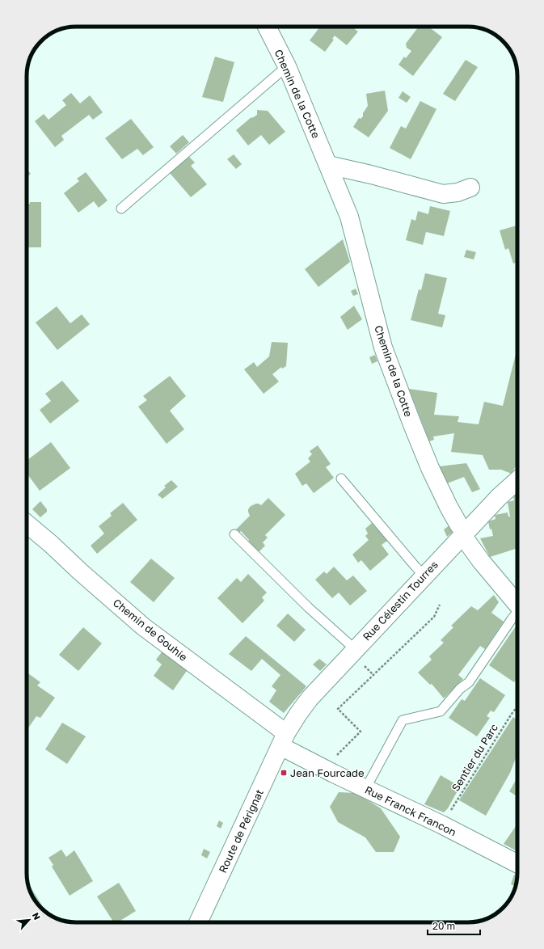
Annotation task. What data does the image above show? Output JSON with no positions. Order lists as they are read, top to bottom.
{
  "streets": {
    "street": [
      "Chemin de la Cotte",
      "Rue Célestin Tourres",
      "Chemin de Gouhie",
      "Rue Franck Francon",
      "Route de Pérignat"
    ],
    "path": ["Sentier du Parc"]
  },
  "crossings": [
    ["Chemin de la Cotte", "Rue Célestin Tourres"],
    ["Rue Célestin Tourres", "Chemin de Gouhie"],
    ["Rue Célestin Tourres", "Rue Franck Francon"],
    ["Rue Célestin Tourres", "Route de Pérignat"],
    ["Chemin de Gouhie", "Rue Franck Francon"],
    ["Chemin de Gouhie", "Route de Pérignat"],
    ["Sentier du Parc", "Rue Franck Francon"],
    ["Rue Franck Francon", "Route de Pérignat"]
  ],
  "places": {
    "transit": ["Jean Fourcade"]
  },
  "scale_bar": "20 m",
  "north": "top right"
}
